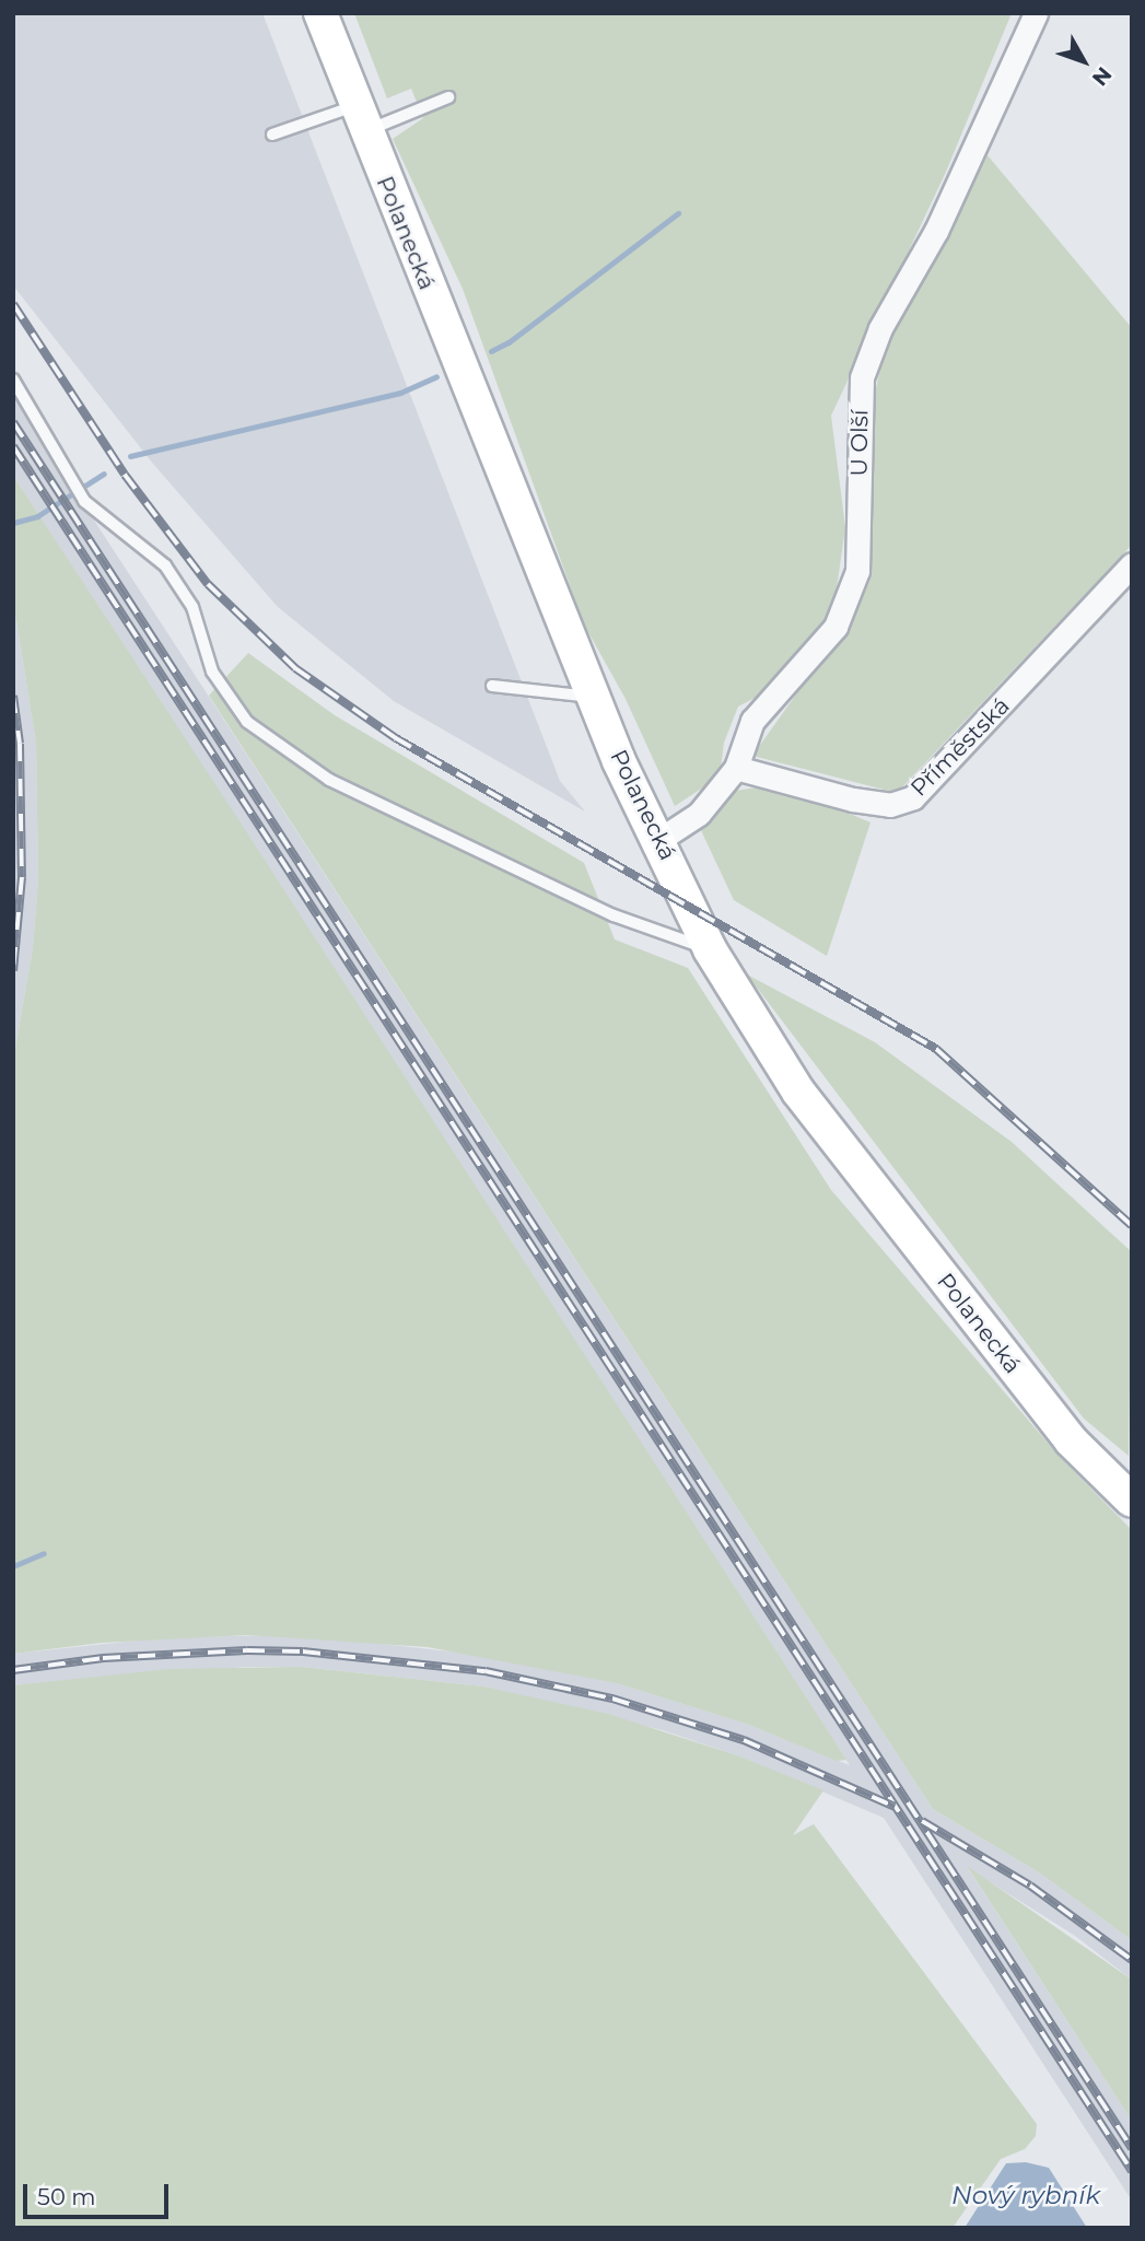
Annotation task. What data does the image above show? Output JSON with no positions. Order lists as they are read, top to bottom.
{
  "streets": {
    "street": ["Polanecká", "U Olší", "Příměstská"]
  },
  "crossings": [
    ["Polanecká", "U Olší"],
    ["U Olší", "Příměstská"]
  ],
  "water": ["Nový rybník"],
  "scale_bar": "50 m",
  "north": "bottom right"
}
